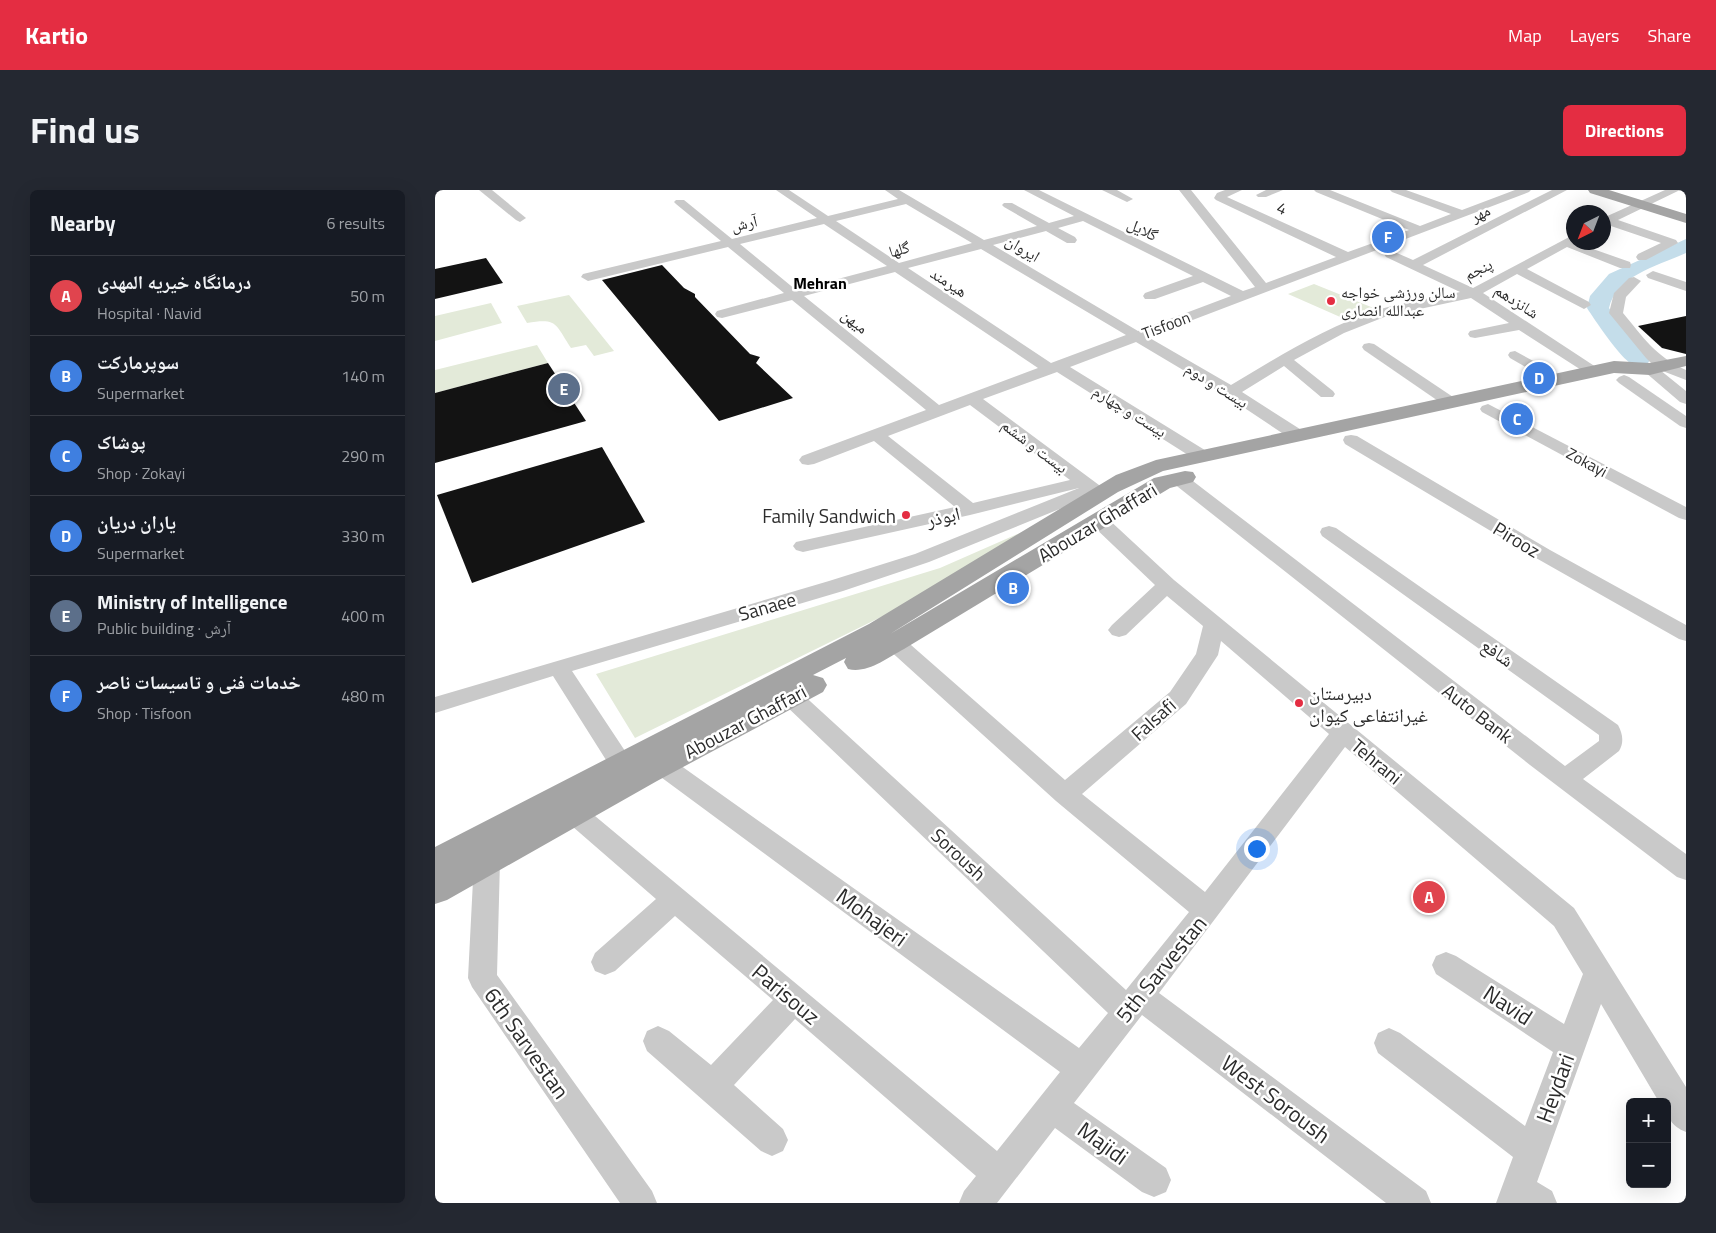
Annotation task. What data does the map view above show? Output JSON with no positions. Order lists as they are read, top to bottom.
{
  "streets": {
    "main road": ["Abouzar Ghaffari"],
    "street": [
      "4",
      "مهر",
      "آرش",
      "گلایل",
      "ایروان",
      "گلها",
      "پنجم",
      "هیرمند",
      "شانزدهم",
      "میهن",
      "Tisfoon",
      "بیست و دوم",
      "بیست و چهارم",
      "بیست و ششم",
      "Zokayi",
      "ابوذر",
      "Pirooz",
      "Sanaee",
      "شافع",
      "Auto Bank",
      "Falsafi",
      "Tehrani",
      "Soroush",
      "Mohajeri",
      "5th Sarvestan",
      "Parisouz",
      "Navid",
      "6th Sarvestan",
      "Heydari",
      "West Soroush",
      "Majidi"
    ]
  },
  "crossings": [
    ["4", "Tisfoon"],
    ["مهر", "شانزدهم"],
    ["آرش", "ایروان"],
    ["آرش", "هیرمند"],
    ["آرش", "میهن"],
    ["گلایل", "گلها"],
    ["گلایل", "Tisfoon"],
    ["ایروان", "گلها"],
    ["ایروان", "Tisfoon"],
    ["ایروان", "بیست و دوم"],
    ["گلها", "هیرمند"],
    ["گلها", "میهن"],
    ["پنجم", "شانزدهم"],
    ["پنجم", "بیست و دوم"],
    ["هیرمند", "Tisfoon"],
    ["هیرمند", "بیست و چهارم"],
    ["شانزدهم", "Abouzar Ghaffari"],
    ["میهن", "Tisfoon"],
    ["Tisfoon", "بیست و دوم"],
    ["Tisfoon", "بیست و چهارم"],
    ["Tisfoon", "بیست و ششم"],
    ["بیست و دوم", "Abouzar Ghaffari"],
    ["بیست و چهارم", "Abouzar Ghaffari"],
    ["بیست و ششم", "ابوذر"],
    ["بیست و ششم", "Abouzar Ghaffari"],
    ["بیست و ششم", "Sanaee"],
    ["بیست و ششم", "Tehrani"],
    ["Zokayi", "Abouzar Ghaffari"],
    ["ابوذر", "Abouzar Ghaffari"],
    ["ابوذر", "Sanaee"],
    ["ابوذر", "Tehrani"],
    ["Abouzar Ghaffari", "Pirooz"],
    ["Abouzar Ghaffari", "Sanaee"],
    ["Abouzar Ghaffari", "Auto Bank"],
    ["Abouzar Ghaffari", "Tehrani"],
    ["Abouzar Ghaffari", "Soroush"],
    ["Abouzar Ghaffari", "Mohajeri"],
    ["Abouzar Ghaffari", "Parisouz"],
    ["Abouzar Ghaffari", "6th Sarvestan"],
    ["Sanaee", "Tehrani"],
    ["شافع", "Auto Bank"],
    ["Falsafi", "Tehrani"],
    ["Tehrani", "5th Sarvestan"],
    ["Tehrani", "Heydari"],
    ["Soroush", "5th Sarvestan"],
    ["Soroush", "West Soroush"],
    ["Mohajeri", "5th Sarvestan"],
    ["5th Sarvestan", "Parisouz"],
    ["5th Sarvestan", "West Soroush"],
    ["5th Sarvestan", "Majidi"],
    ["Navid", "Heydari"]
  ],
  "districts": ["Mehran"],
  "places": ["سالن ورزشی خواجه عبدالله انصاری", "Family Sandwich", "دبیرستان غیرانتفاعی کیوان"],
  "north": "bottom left",
  "page": {
    "header": "Kartio",
    "nav": ["Map", "Layers", "Share"],
    "title": "Find us",
    "buttons": "Directions",
    "heading": ["Nearby", "6 results"],
    "pins": [
      "F",
      "D",
      "E",
      "C",
      "B",
      "A"
    ],
    "list": [
      {
        "mark": "A",
        "name": "درمانگاه خیریه المهدی",
        "note": "Hospital · Navid",
        "value": "50 m"
      },
      {
        "mark": "B",
        "name": "سوپرمارکت",
        "note": "Supermarket",
        "value": "140 m"
      },
      {
        "mark": "C",
        "name": "پوشاک",
        "note": "Shop · Zokayi",
        "value": "290 m"
      },
      {
        "mark": "D",
        "name": "یاران دریان",
        "note": "Supermarket",
        "value": "330 m"
      },
      {
        "mark": "E",
        "name": "Ministry of Intelligence",
        "note": "Public building · آرش",
        "value": "400 m"
      },
      {
        "mark": "F",
        "name": "خدمات فنی و تاسیسات ناصر",
        "note": "Shop · Tisfoon",
        "value": "480 m"
      }
    ],
    "map_buttons": ["+", "−"]
  }
}
